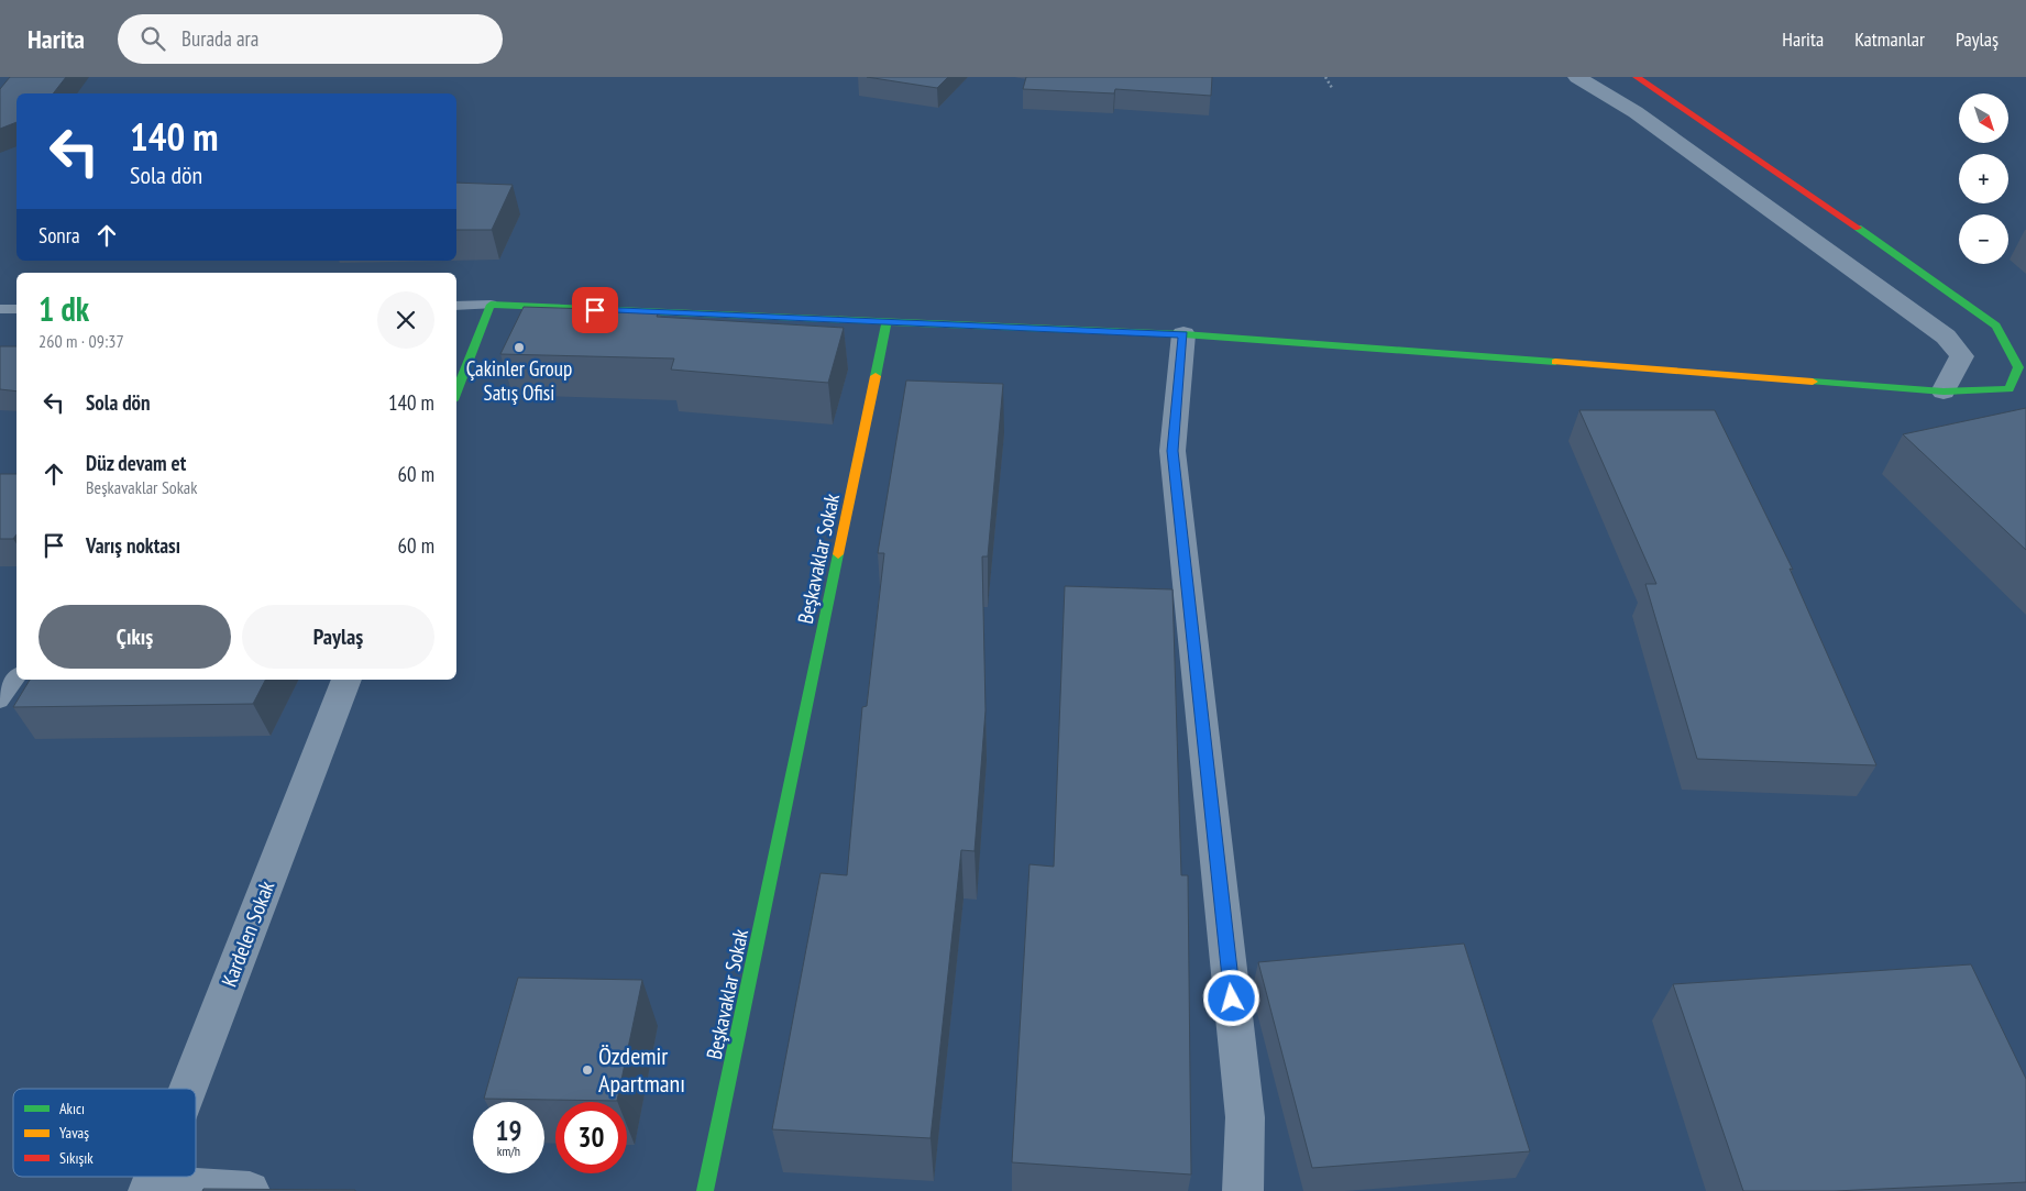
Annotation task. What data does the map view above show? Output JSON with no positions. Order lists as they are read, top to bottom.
{
  "streets": {
    "street": ["Beşkavaklar Sokak", "Kardelen Sokak"]
  },
  "places": ["Çakinler Group Satış Ofisi", "Özdemir Apartmanı"],
  "legend": ["Akıcı", "Yavaş", "Sıkışık"],
  "north": "bottom right",
  "page": {
    "header": "Harita",
    "search": "Burada ara",
    "nav": ["Harita", "Katmanlar", "Paylaş"],
    "map_buttons": ["+", "−"],
    "turn": ["140 m", "Sola dön"],
    "then": "Sonra",
    "heading": ["1 dk", "260 m · 09:37"],
    "list": [
      {
        "name": "Sola dön",
        "value": "140 m"
      },
      {
        "name": "Düz devam et",
        "note": "Beşkavaklar Sokak",
        "value": "60 m"
      },
      {
        "name": "Varış noktası",
        "value": "60 m"
      }
    ],
    "buttons": ["Çıkış", "Paylaş"],
    "speed": "19 km/h",
    "limit": "30"
  }
}
